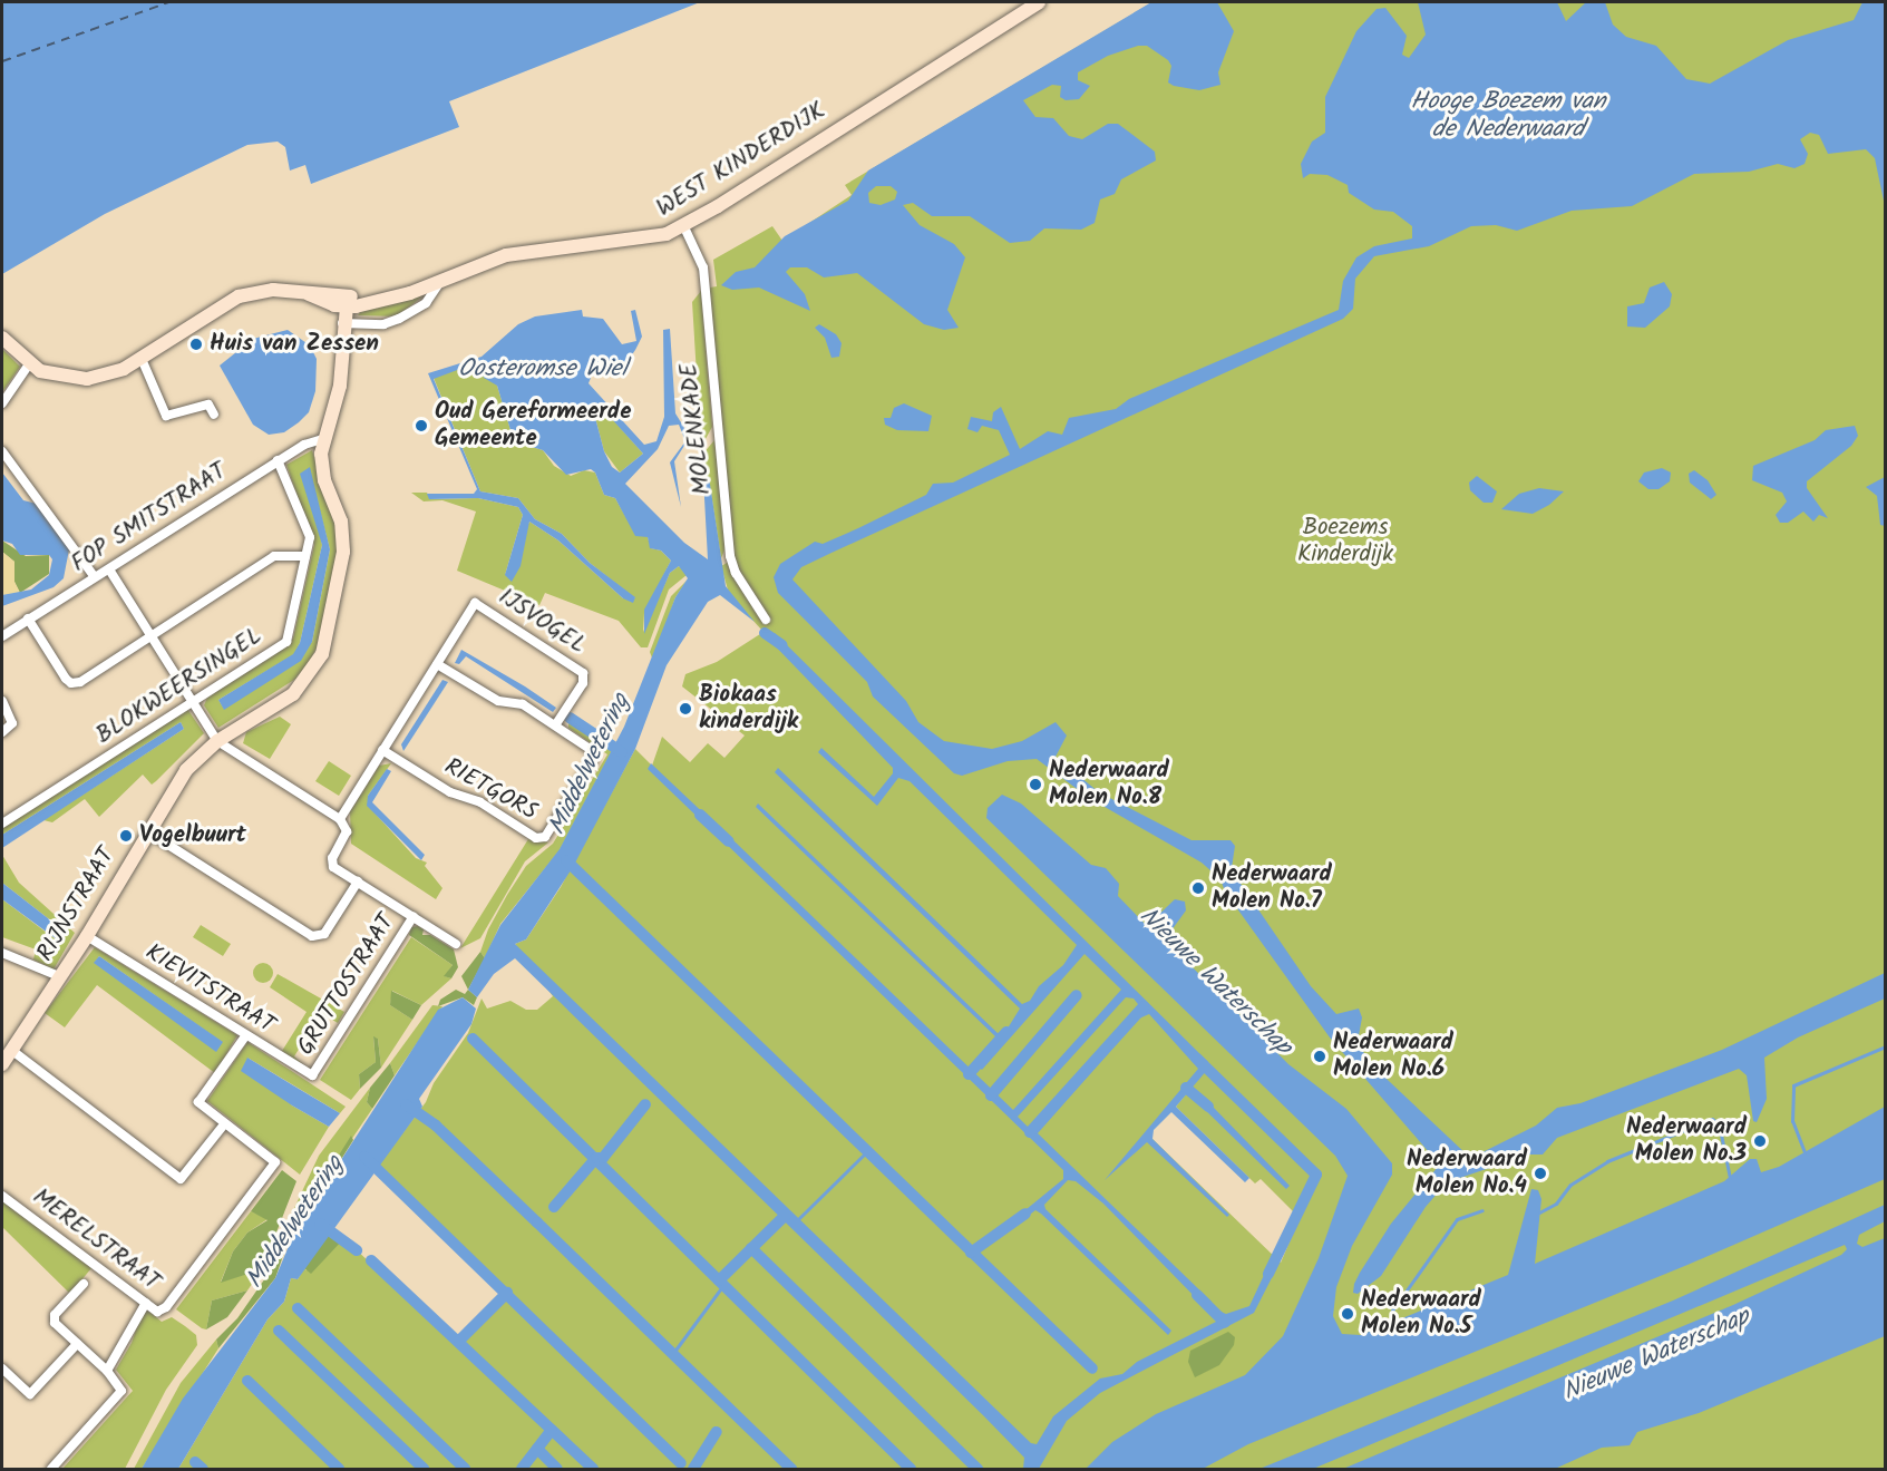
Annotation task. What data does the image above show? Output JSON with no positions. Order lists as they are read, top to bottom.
{
  "streets": {
    "street": [
      "WEST KINDERDIJK",
      "MOLENKADE",
      "FOP SMITSTRAAT",
      "IJSVOGEL",
      "BLOKWEERSINGEL",
      "RIETGORS",
      "RIJNSTRAAT",
      "GRUTTOSTRAAT",
      "KIEVITSTRAAT",
      "MERELSTRAAT"
    ]
  },
  "crossings": [
    ["WEST KINDERDIJK", "MOLENKADE"],
    ["FOP SMITSTRAAT", "BLOKWEERSINGEL"],
    ["FOP SMITSTRAAT", "RIJNSTRAAT"],
    ["IJSVOGEL", "RIETGORS"],
    ["RIJNSTRAAT", "KIEVITSTRAAT"],
    ["GRUTTOSTRAAT", "KIEVITSTRAAT"]
  ],
  "water": [
    "Hooge Boezem van de Nederwaard",
    "Oosteromse Wiel",
    "Middelwetering",
    "Nieuwe Waterschap"
  ],
  "parks": ["Boezems Kinderdijk"],
  "places": [
    "Huis van Zessen",
    "Oud Gereformeerde Gemeente",
    "Biokaas kinderdijk",
    "Nederwaard Molen No.8",
    "Vogelbuurt",
    "Nederwaard Molen No.7",
    "Nederwaard Molen No.6",
    "Nederwaard Molen No.3",
    "Nederwaard Molen No.4",
    "Nederwaard Molen No.5"
  ]
}
